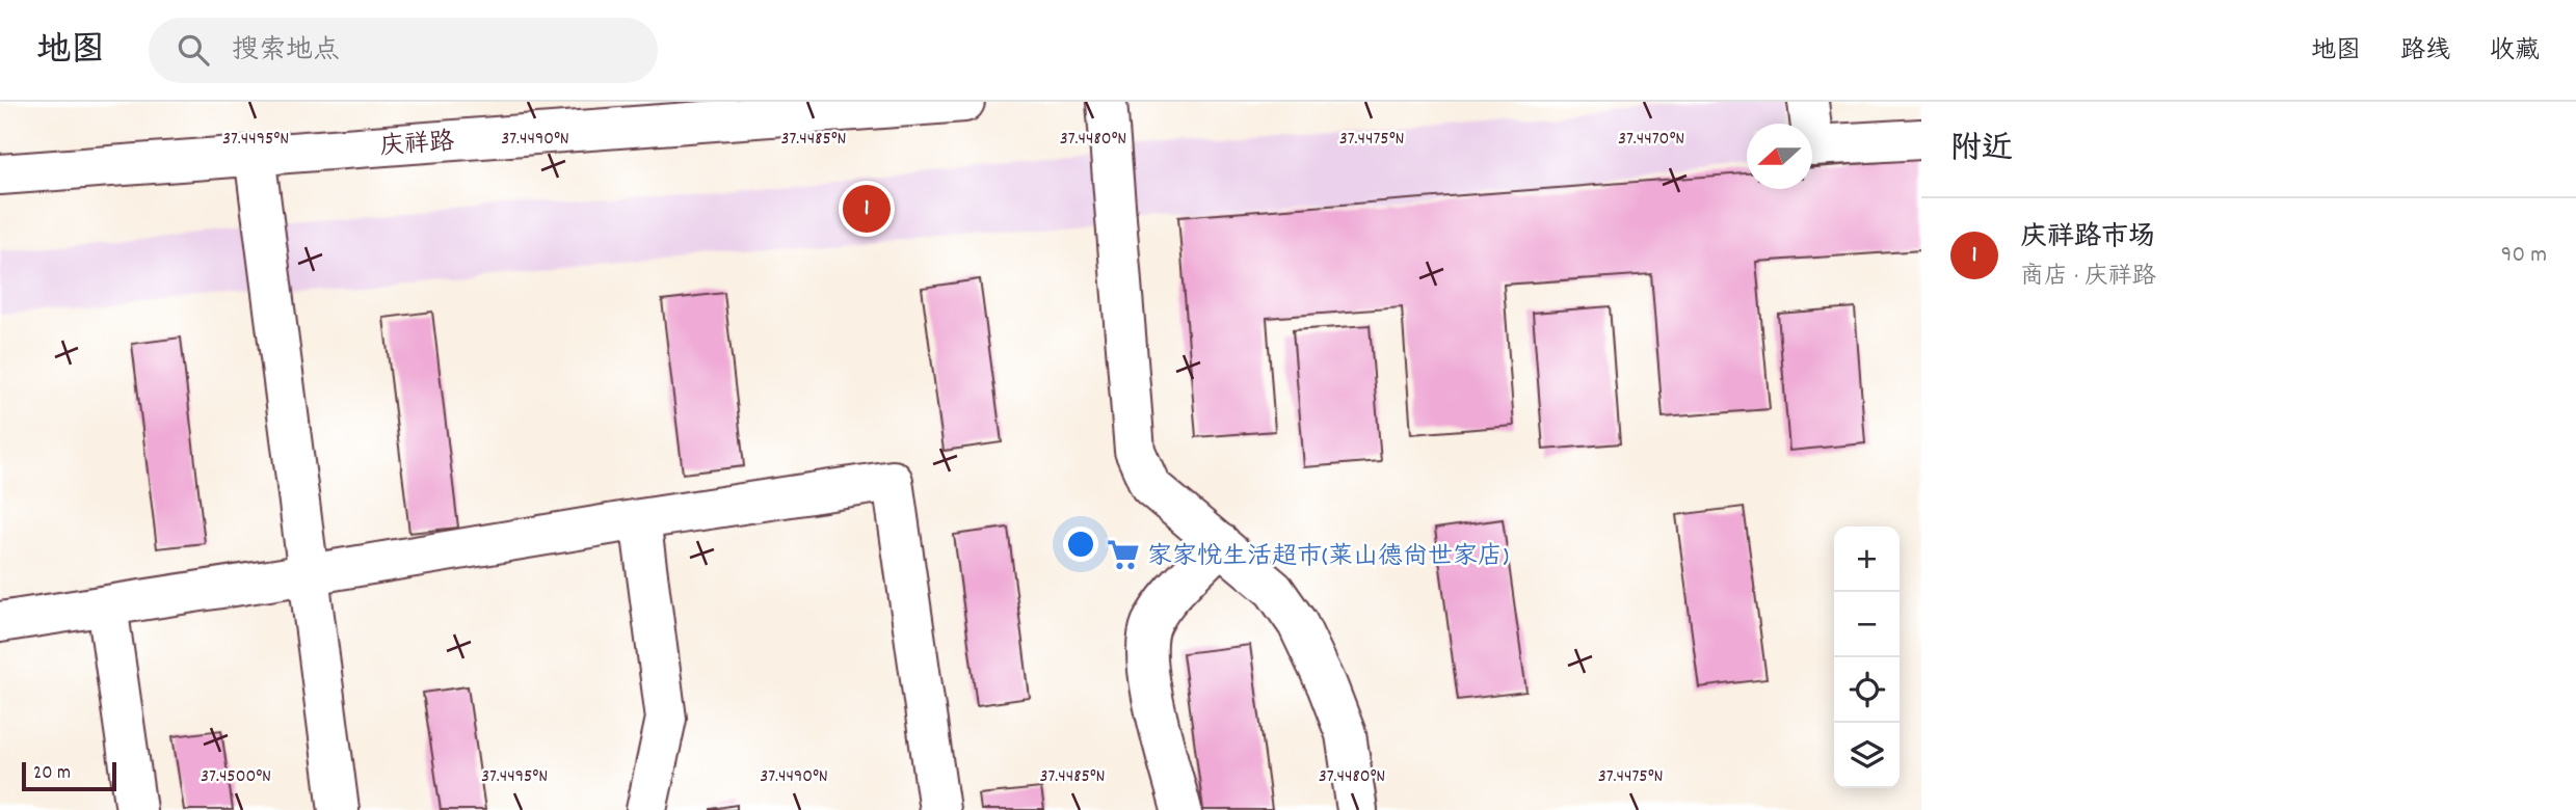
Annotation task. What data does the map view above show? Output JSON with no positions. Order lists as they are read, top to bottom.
{
  "streets": {
    "street": ["庆祥路"]
  },
  "places": {
    "supermarket": ["家家悦生活超市(莱山德尚世家店)"]
  },
  "scale_bar": "20 m",
  "north": "left",
  "page": {
    "header": "地图",
    "search": "搜索地点",
    "nav": ["地图", "路线", "收藏"],
    "heading": "附近",
    "pins": "1",
    "list": [
      {
        "mark": "1",
        "name": "庆祥路市场",
        "note": "商店 · 庆祥路",
        "value": "90 m"
      }
    ],
    "map_buttons": ["+", "−"],
    "scale": "20 m"
  },
  "coordinates": [
    "37.4495°N",
    "37.4490°N",
    "37.4485°N",
    "37.4480°N",
    "37.4475°N",
    "37.4470°N",
    "37.4500°N"
  ]
}
